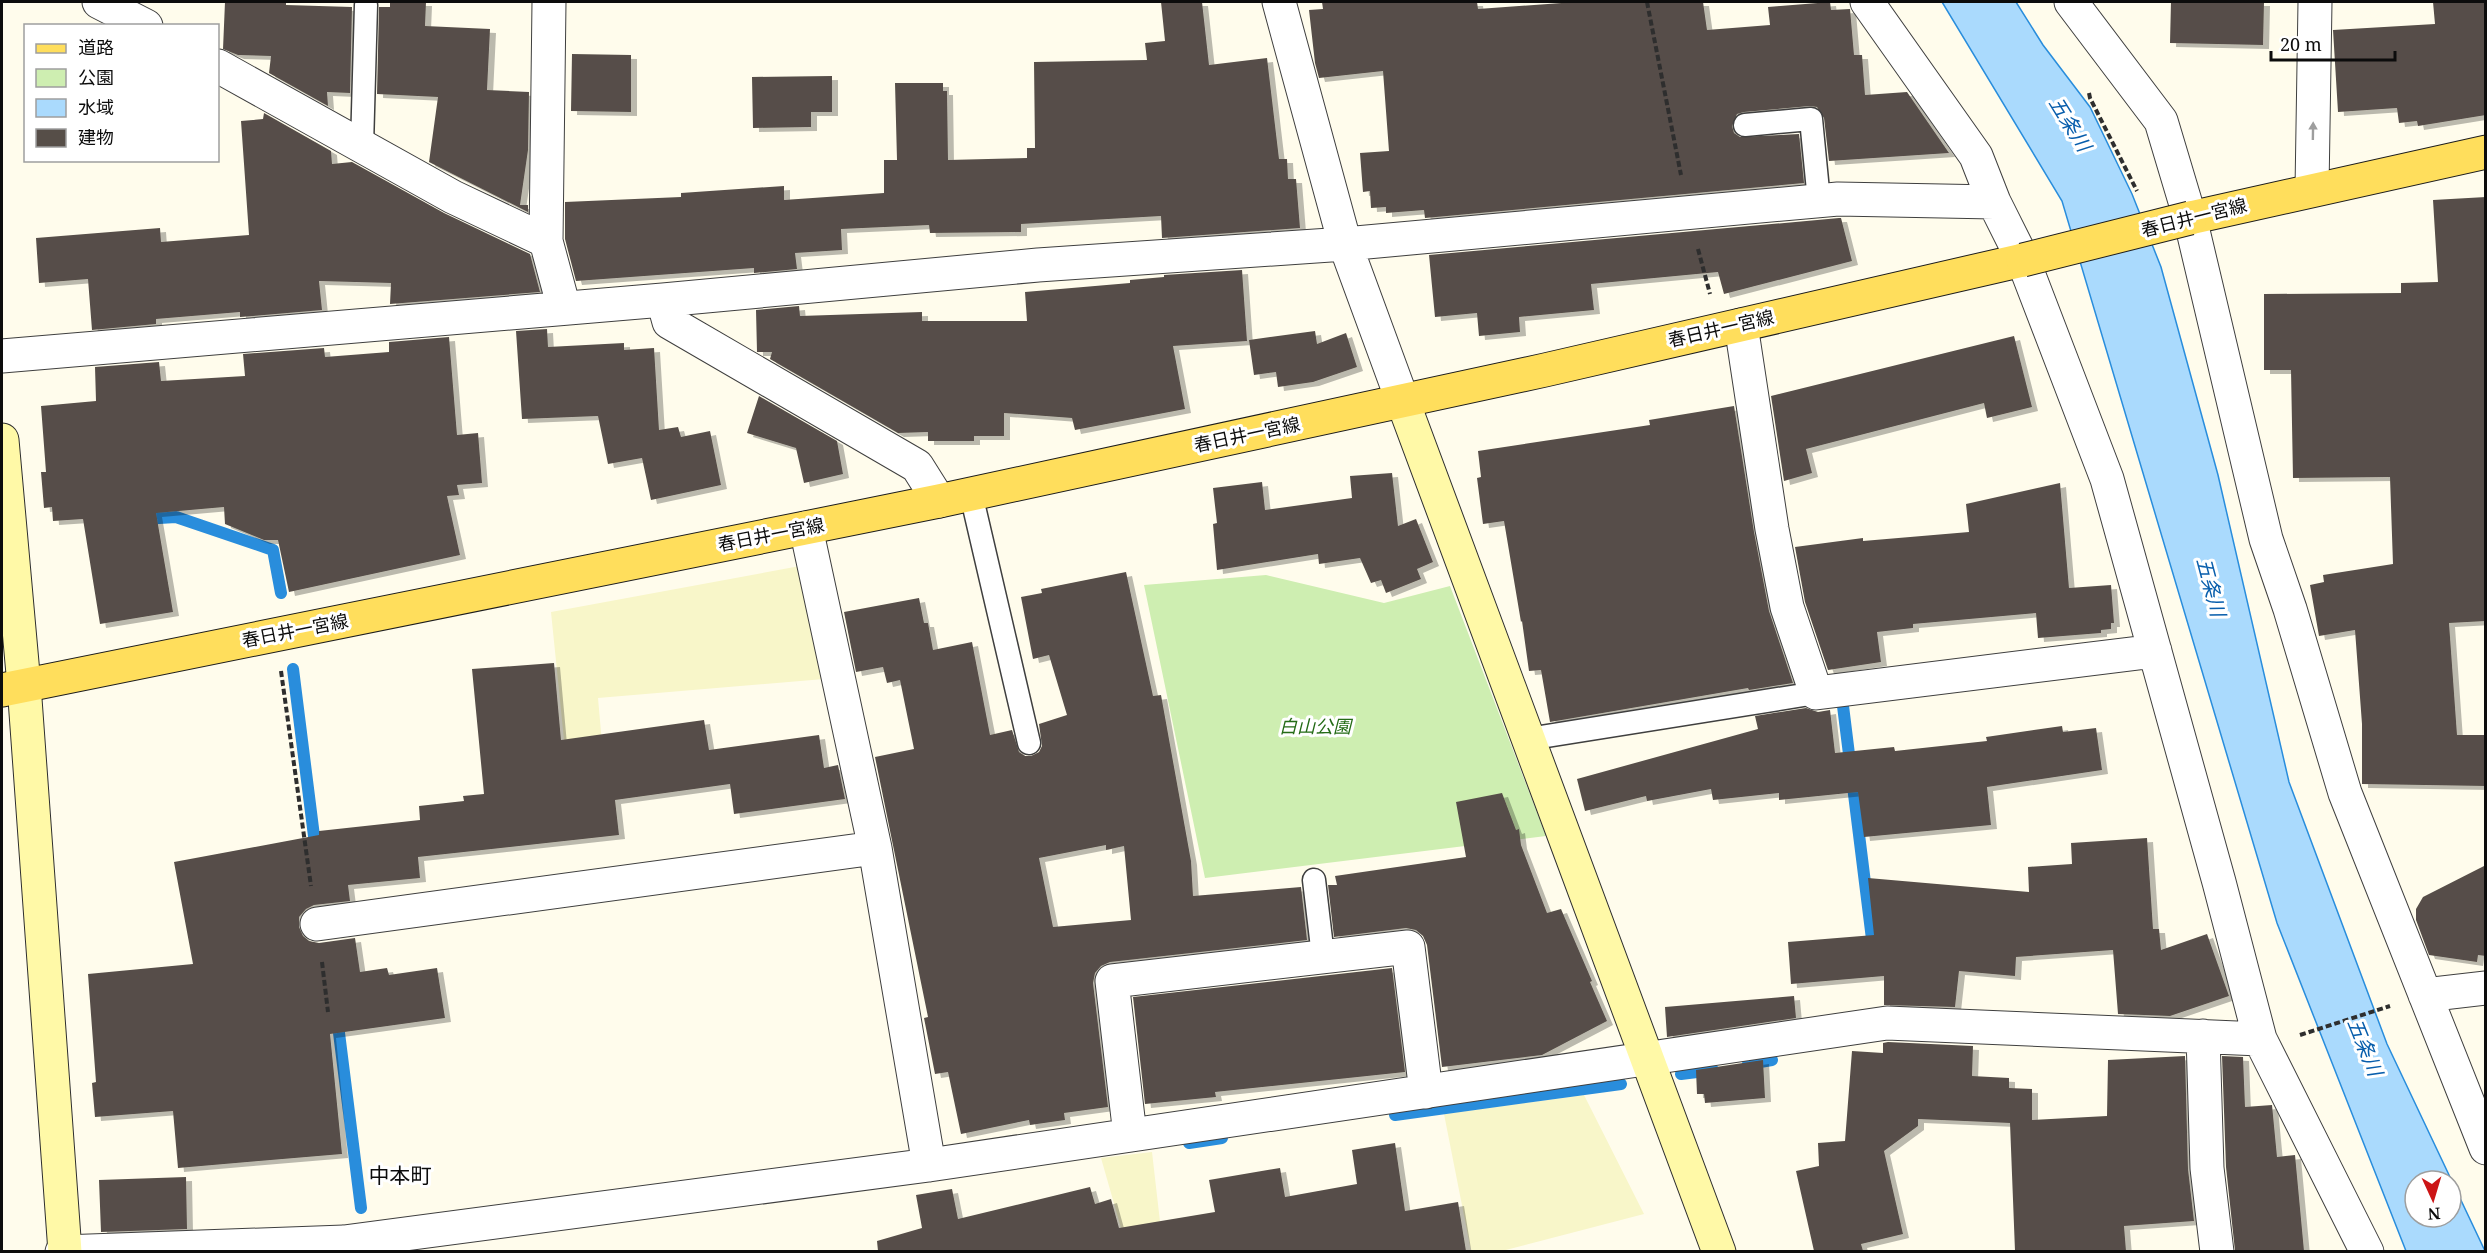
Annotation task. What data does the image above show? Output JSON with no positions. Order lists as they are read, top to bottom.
{
  "streets": {
    "main road": ["春日井一宮線"]
  },
  "districts": ["中本町"],
  "water": ["五条川"],
  "parks": ["白山公園"],
  "legend": [
    "道路",
    "公園",
    "水域",
    "建物"
  ],
  "scale_bar": "20 m",
  "north": "bottom"
}
